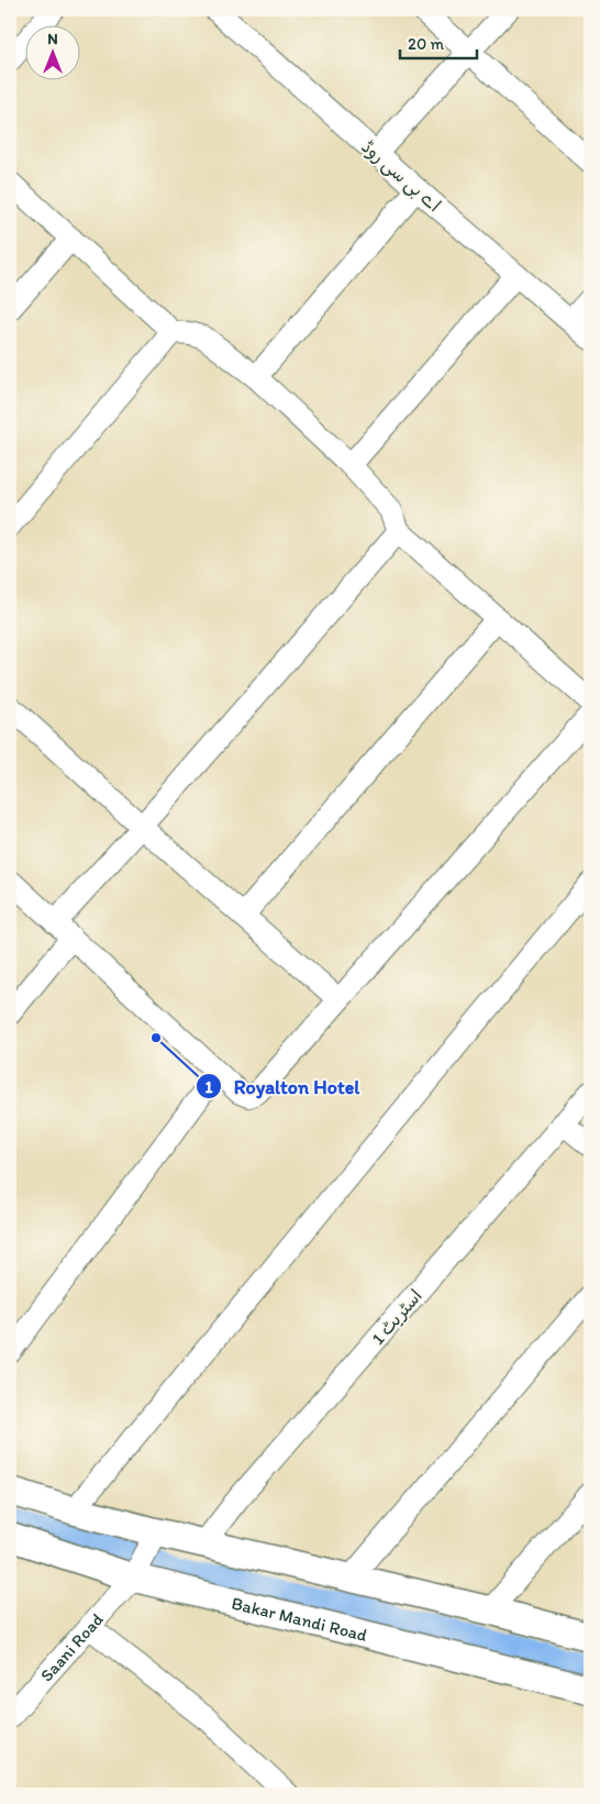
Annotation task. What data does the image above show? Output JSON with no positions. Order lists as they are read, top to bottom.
{
  "streets": {
    "street": [
      "اے بی سی روڈ",
      "اسٹریٹ 1",
      "Bakar Mandi Road",
      "Saani Road"
    ]
  },
  "crossings": [
    ["Bakar Mandi Road", "Saani Road"]
  ],
  "places": ["Royalton Hotel"],
  "scale_bar": "20 m",
  "north": "top"
}
